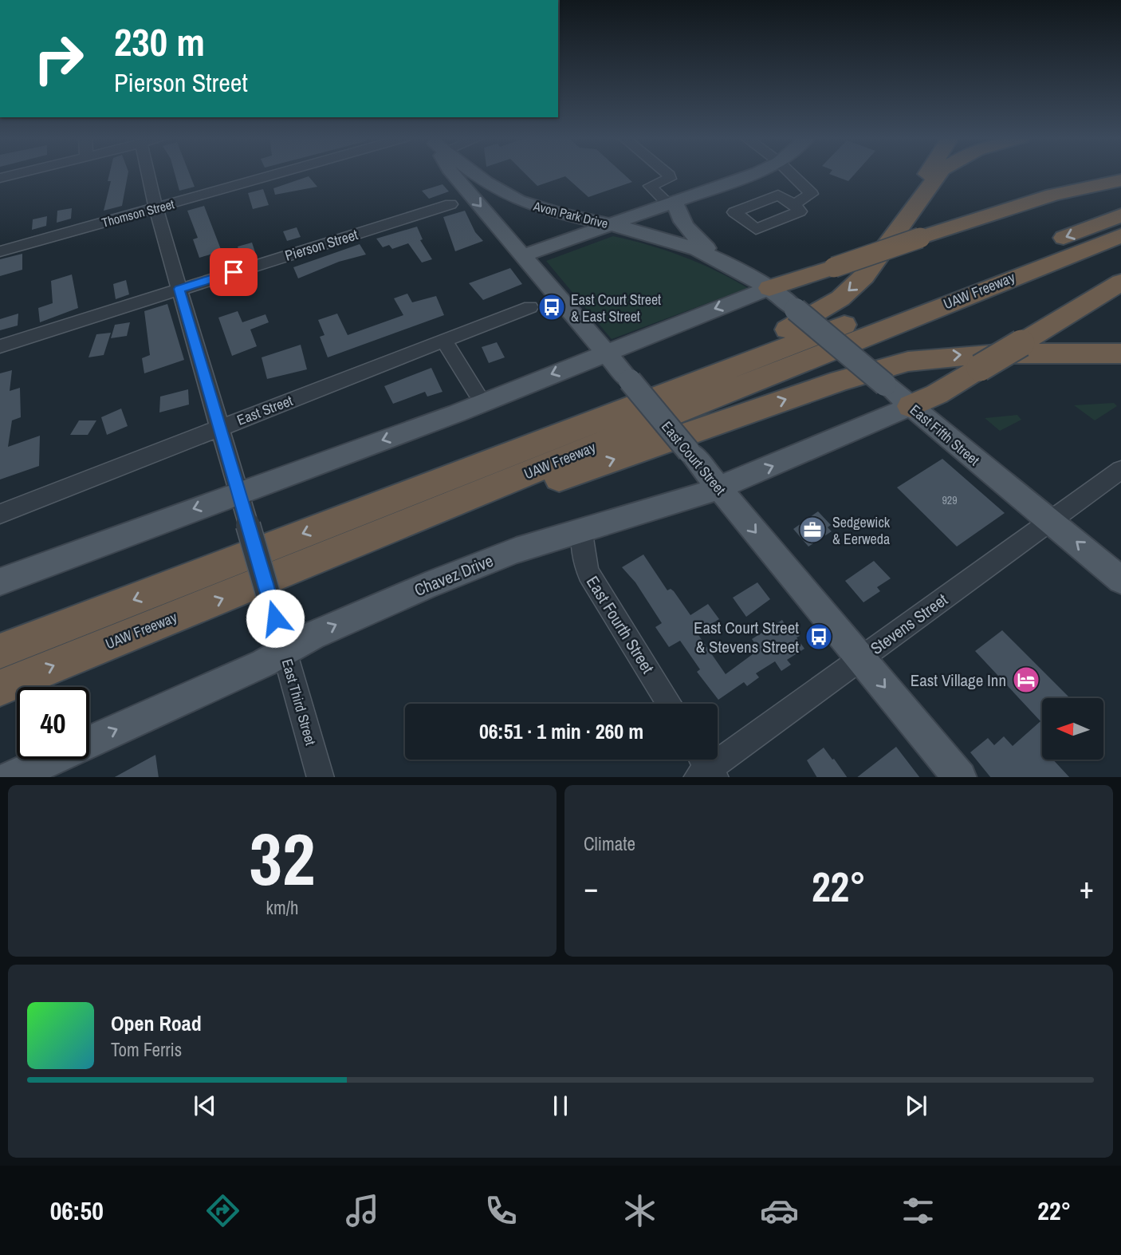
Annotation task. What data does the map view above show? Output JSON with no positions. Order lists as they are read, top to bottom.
{
  "streets": {
    "highway": ["UAW Freeway"],
    "main road": [
      "Avon Park Drive",
      "East Fifth Street",
      "East Court Street",
      "Chavez Drive"
    ],
    "street": [
      "Thomson Street",
      "Pierson Street",
      "East Street",
      "Stevens Street",
      "East Fourth Street",
      "East Third Street"
    ]
  },
  "crossings": [
    ["Thomson Street", "East Third Street"],
    ["Avon Park Drive", "East Fifth Street"],
    ["Pierson Street", "East Third Street"],
    ["East Street", "East Third Street"],
    ["East Fifth Street", "Chavez Drive"],
    ["East Fifth Street", "Stevens Street"],
    ["East Court Street", "Chavez Drive"],
    ["East Court Street", "Stevens Street"],
    ["Chavez Drive", "East Fourth Street"],
    ["Chavez Drive", "East Third Street"]
  ],
  "one_way": ["East Court Street"],
  "places": {
    "bus stop": ["East Court Street & East Street", "East Court Street & Stevens Street"],
    "office": ["Sedgewick & Eerweda"],
    "hotel": ["East Village Inn"]
  },
  "house_numbers": ["929"],
  "north": "left",
  "page": {
    "turn": ["230 m", "Pierson Street"],
    "limit": "40",
    "trip": "06:51 · 1 min · 260 m",
    "tile": [
      ["32", "km/h"],
      "Climate"
    ],
    "heat": ["−", "22°", "+"],
    "song": ["Open Road", "Tom Ferris"],
    "tabs": ["06:50", "22°"]
  }
}
